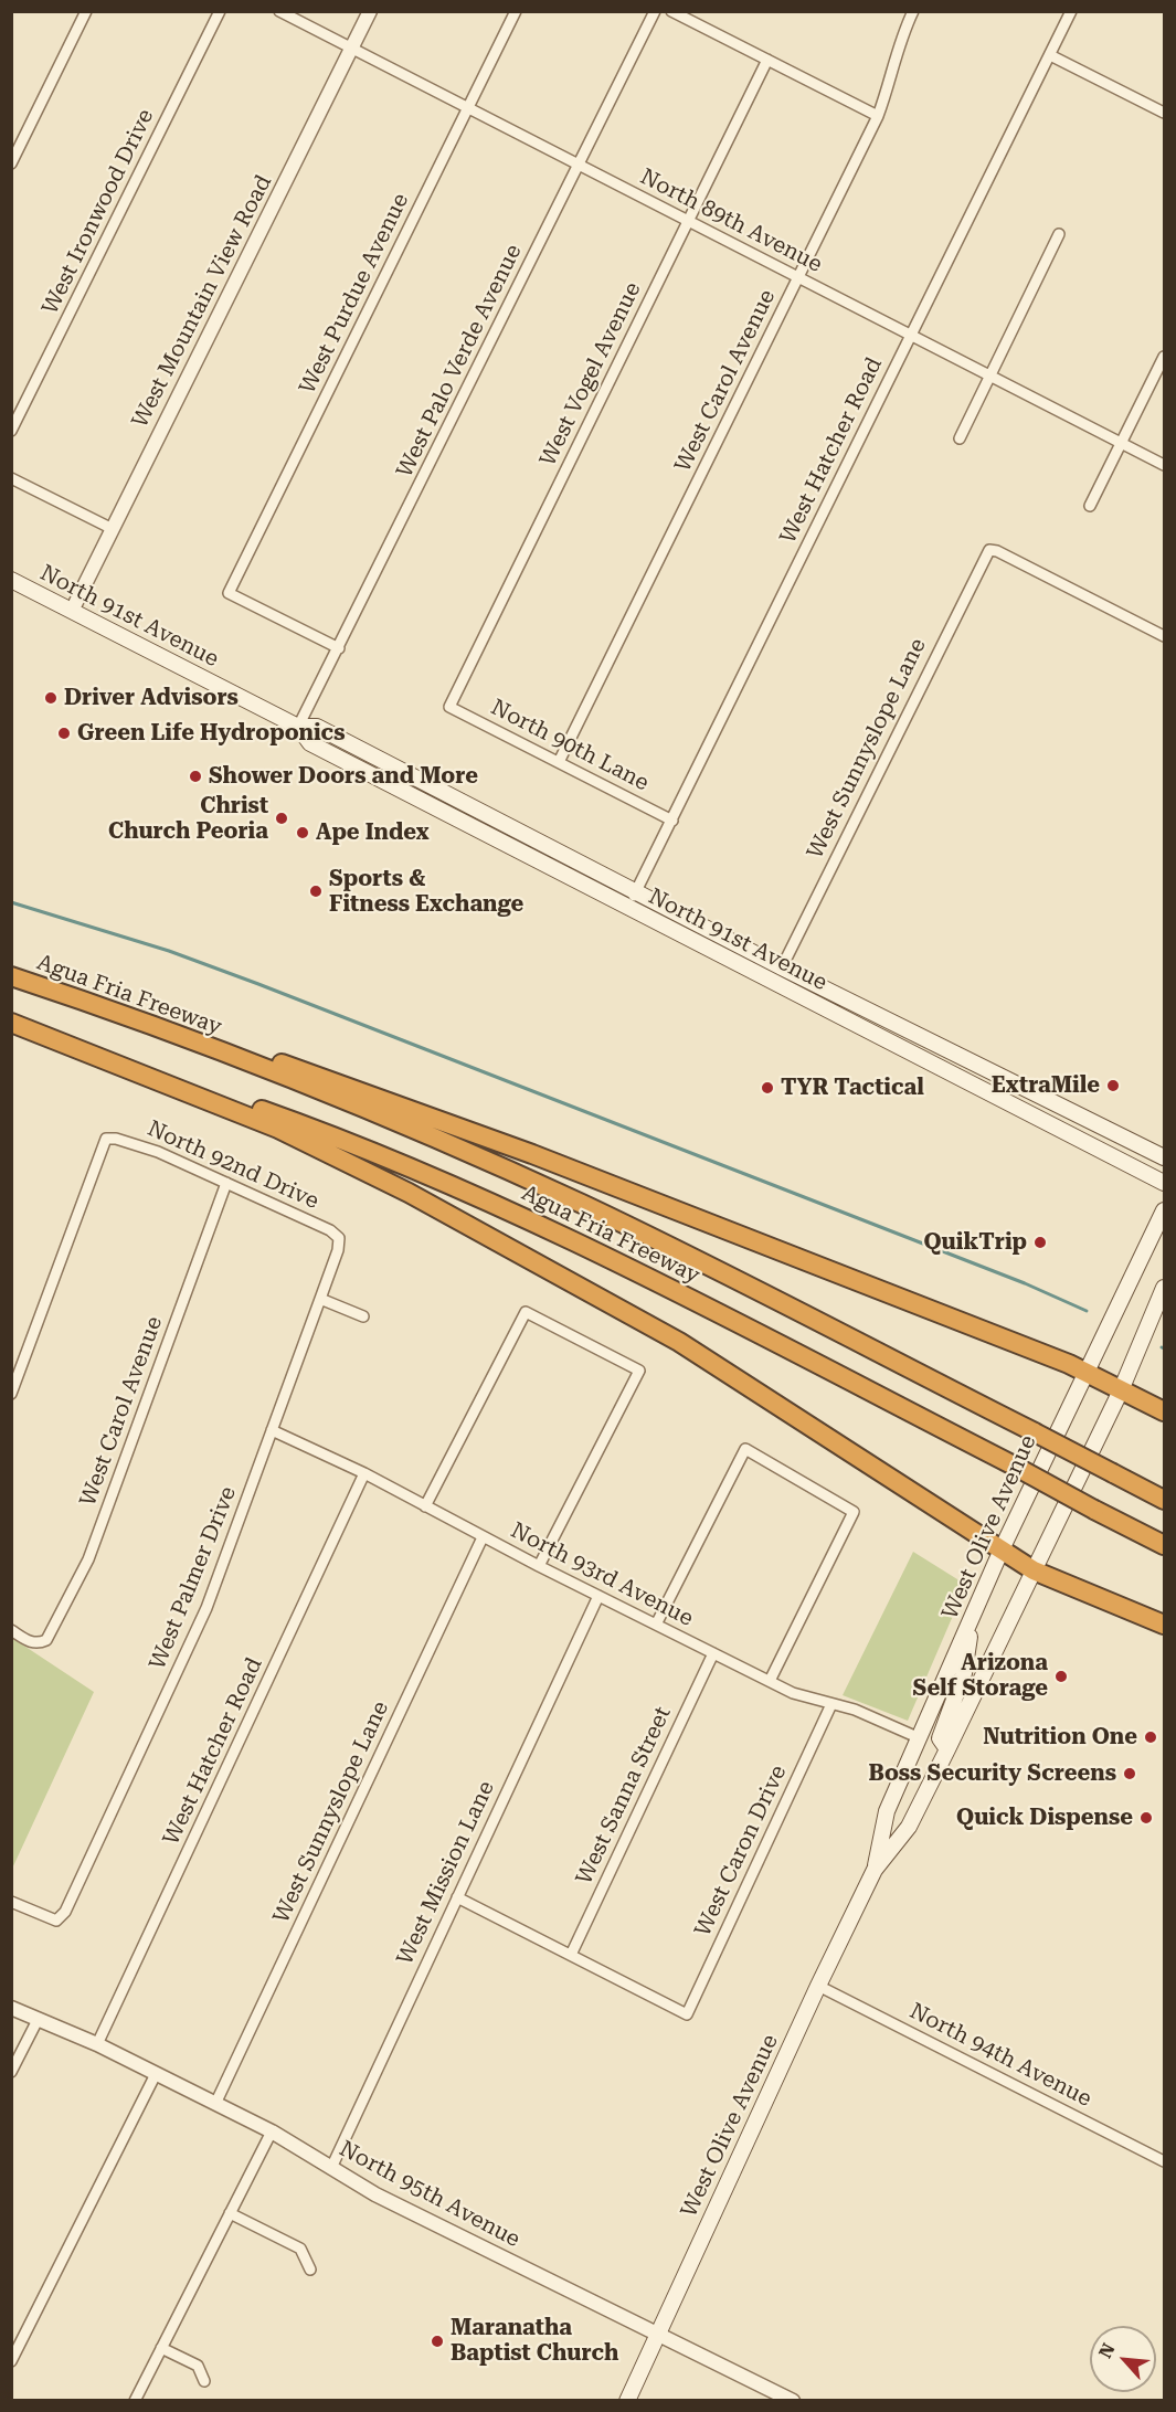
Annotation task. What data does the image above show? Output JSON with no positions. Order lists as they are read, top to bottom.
{
  "streets": {
    "highway": ["Agua Fria Freeway"],
    "main road": ["North 91st Avenue", "West Olive Avenue"],
    "street": [
      "West Ironwood Drive",
      "North 89th Avenue",
      "West Purdue Avenue",
      "West Mountain View Road",
      "West Palo Verde Avenue",
      "West Vogel Avenue",
      "West Carol Avenue",
      "West Hatcher Road",
      "North 90th Lane",
      "West Sunnyslope Lane",
      "North 92nd Drive",
      "North 93rd Avenue",
      "West Palmer Drive",
      "West Sanna Street",
      "West Caron Drive",
      "West Mission Lane",
      "North 94th Avenue",
      "North 95th Avenue"
    ]
  },
  "crossings": [
    ["North 89th Avenue", "West Purdue Avenue"],
    ["North 89th Avenue", "West Mountain View Road"],
    ["North 89th Avenue", "West Palo Verde Avenue"],
    ["North 89th Avenue", "West Vogel Avenue"],
    ["North 89th Avenue", "West Carol Avenue"],
    ["North 89th Avenue", "West Hatcher Road"],
    ["West Purdue Avenue", "West Palo Verde Avenue"],
    ["West Mountain View Road", "North 91st Avenue"],
    ["West Palo Verde Avenue", "North 91st Avenue"],
    ["West Vogel Avenue", "North 90th Lane"],
    ["West Carol Avenue", "North 90th Lane"],
    ["West Carol Avenue", "North 92nd Drive"],
    ["West Hatcher Road", "North 91st Avenue"],
    ["West Hatcher Road", "North 90th Lane"],
    ["West Hatcher Road", "North 93rd Avenue"],
    ["West Hatcher Road", "North 95th Avenue"],
    ["North 91st Avenue", "West Sunnyslope Lane"],
    ["West Sunnyslope Lane", "North 93rd Avenue"],
    ["West Sunnyslope Lane", "North 95th Avenue"],
    ["North 92nd Drive", "West Palmer Drive"],
    ["West Olive Avenue", "North 93rd Avenue"],
    ["West Olive Avenue", "North 94th Avenue"],
    ["West Olive Avenue", "North 95th Avenue"],
    ["North 93rd Avenue", "West Palmer Drive"],
    ["North 93rd Avenue", "West Sanna Street"],
    ["North 93rd Avenue", "West Caron Drive"],
    ["North 93rd Avenue", "West Mission Lane"],
    ["West Sanna Street", "West Caron Drive"],
    ["West Mission Lane", "North 95th Avenue"]
  ],
  "places": [
    "Driver Advisors",
    "Green Life Hydroponics",
    "Shower Doors and More",
    "Christ Church Peoria",
    "Ape Index",
    "Sports & Fitness Exchange",
    "ExtraMile",
    "TYR Tactical",
    "QuikTrip",
    "Arizona Self Storage",
    "Nutrition One",
    "Boss Security Screens",
    "Quick Dispense",
    "Maranatha Baptist Church"
  ],
  "north": "top left"
}
